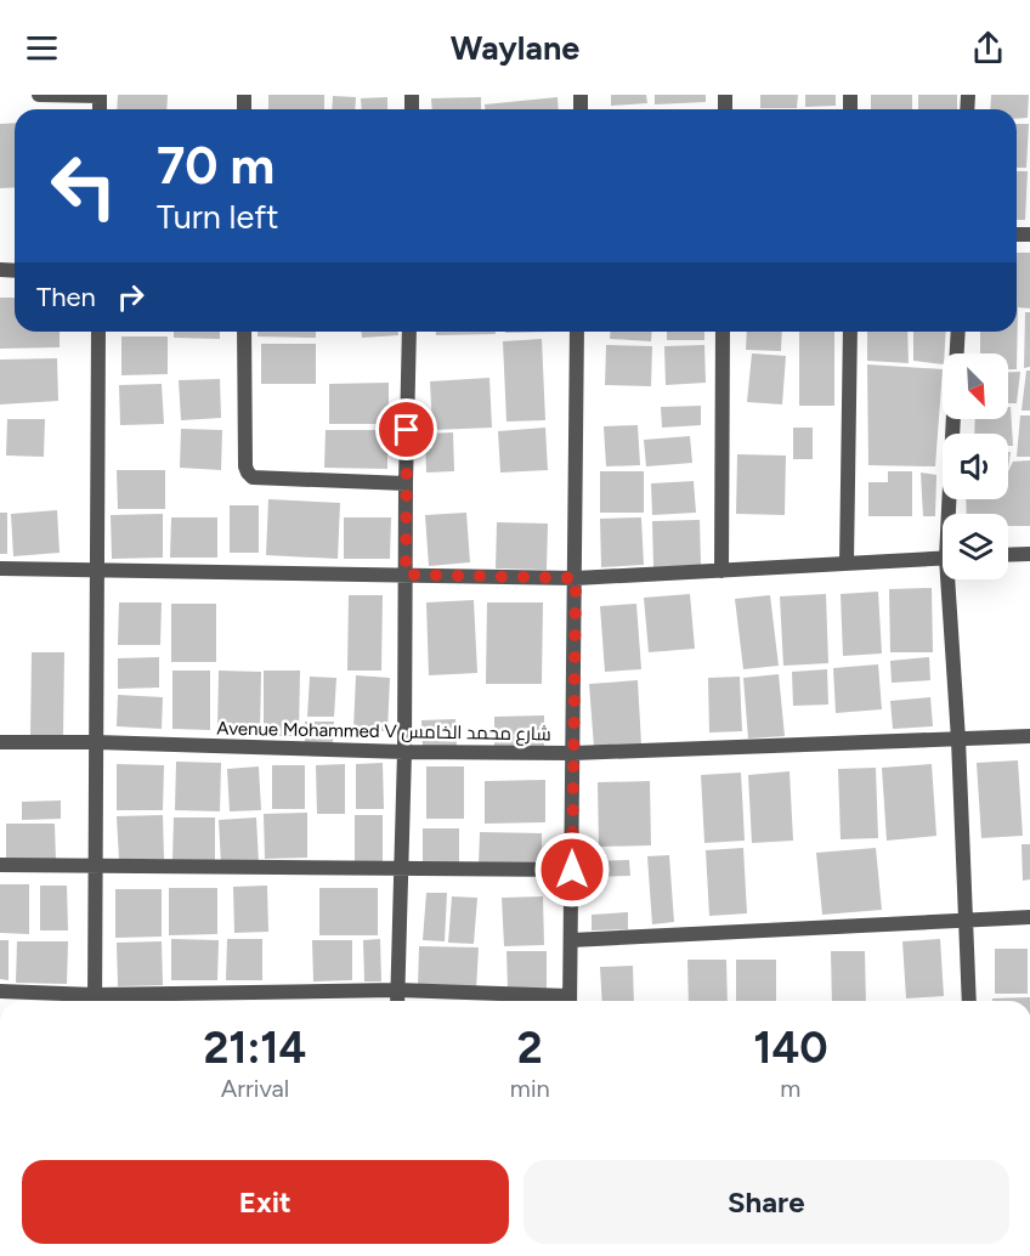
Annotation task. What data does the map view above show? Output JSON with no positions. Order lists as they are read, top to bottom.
{
  "streets": {
    "street": ["Avenue Mohammed V شارع محمد الخامس"]
  },
  "north": "bottom right",
  "page": {
    "header": "Waylane",
    "turn": ["70 m", "Turn left"],
    "then": "Then",
    "eta": [
      "21:14",
      "Arrival",
      "2",
      "min",
      "140",
      "m"
    ],
    "buttons": ["Exit", "Share"]
  }
}
